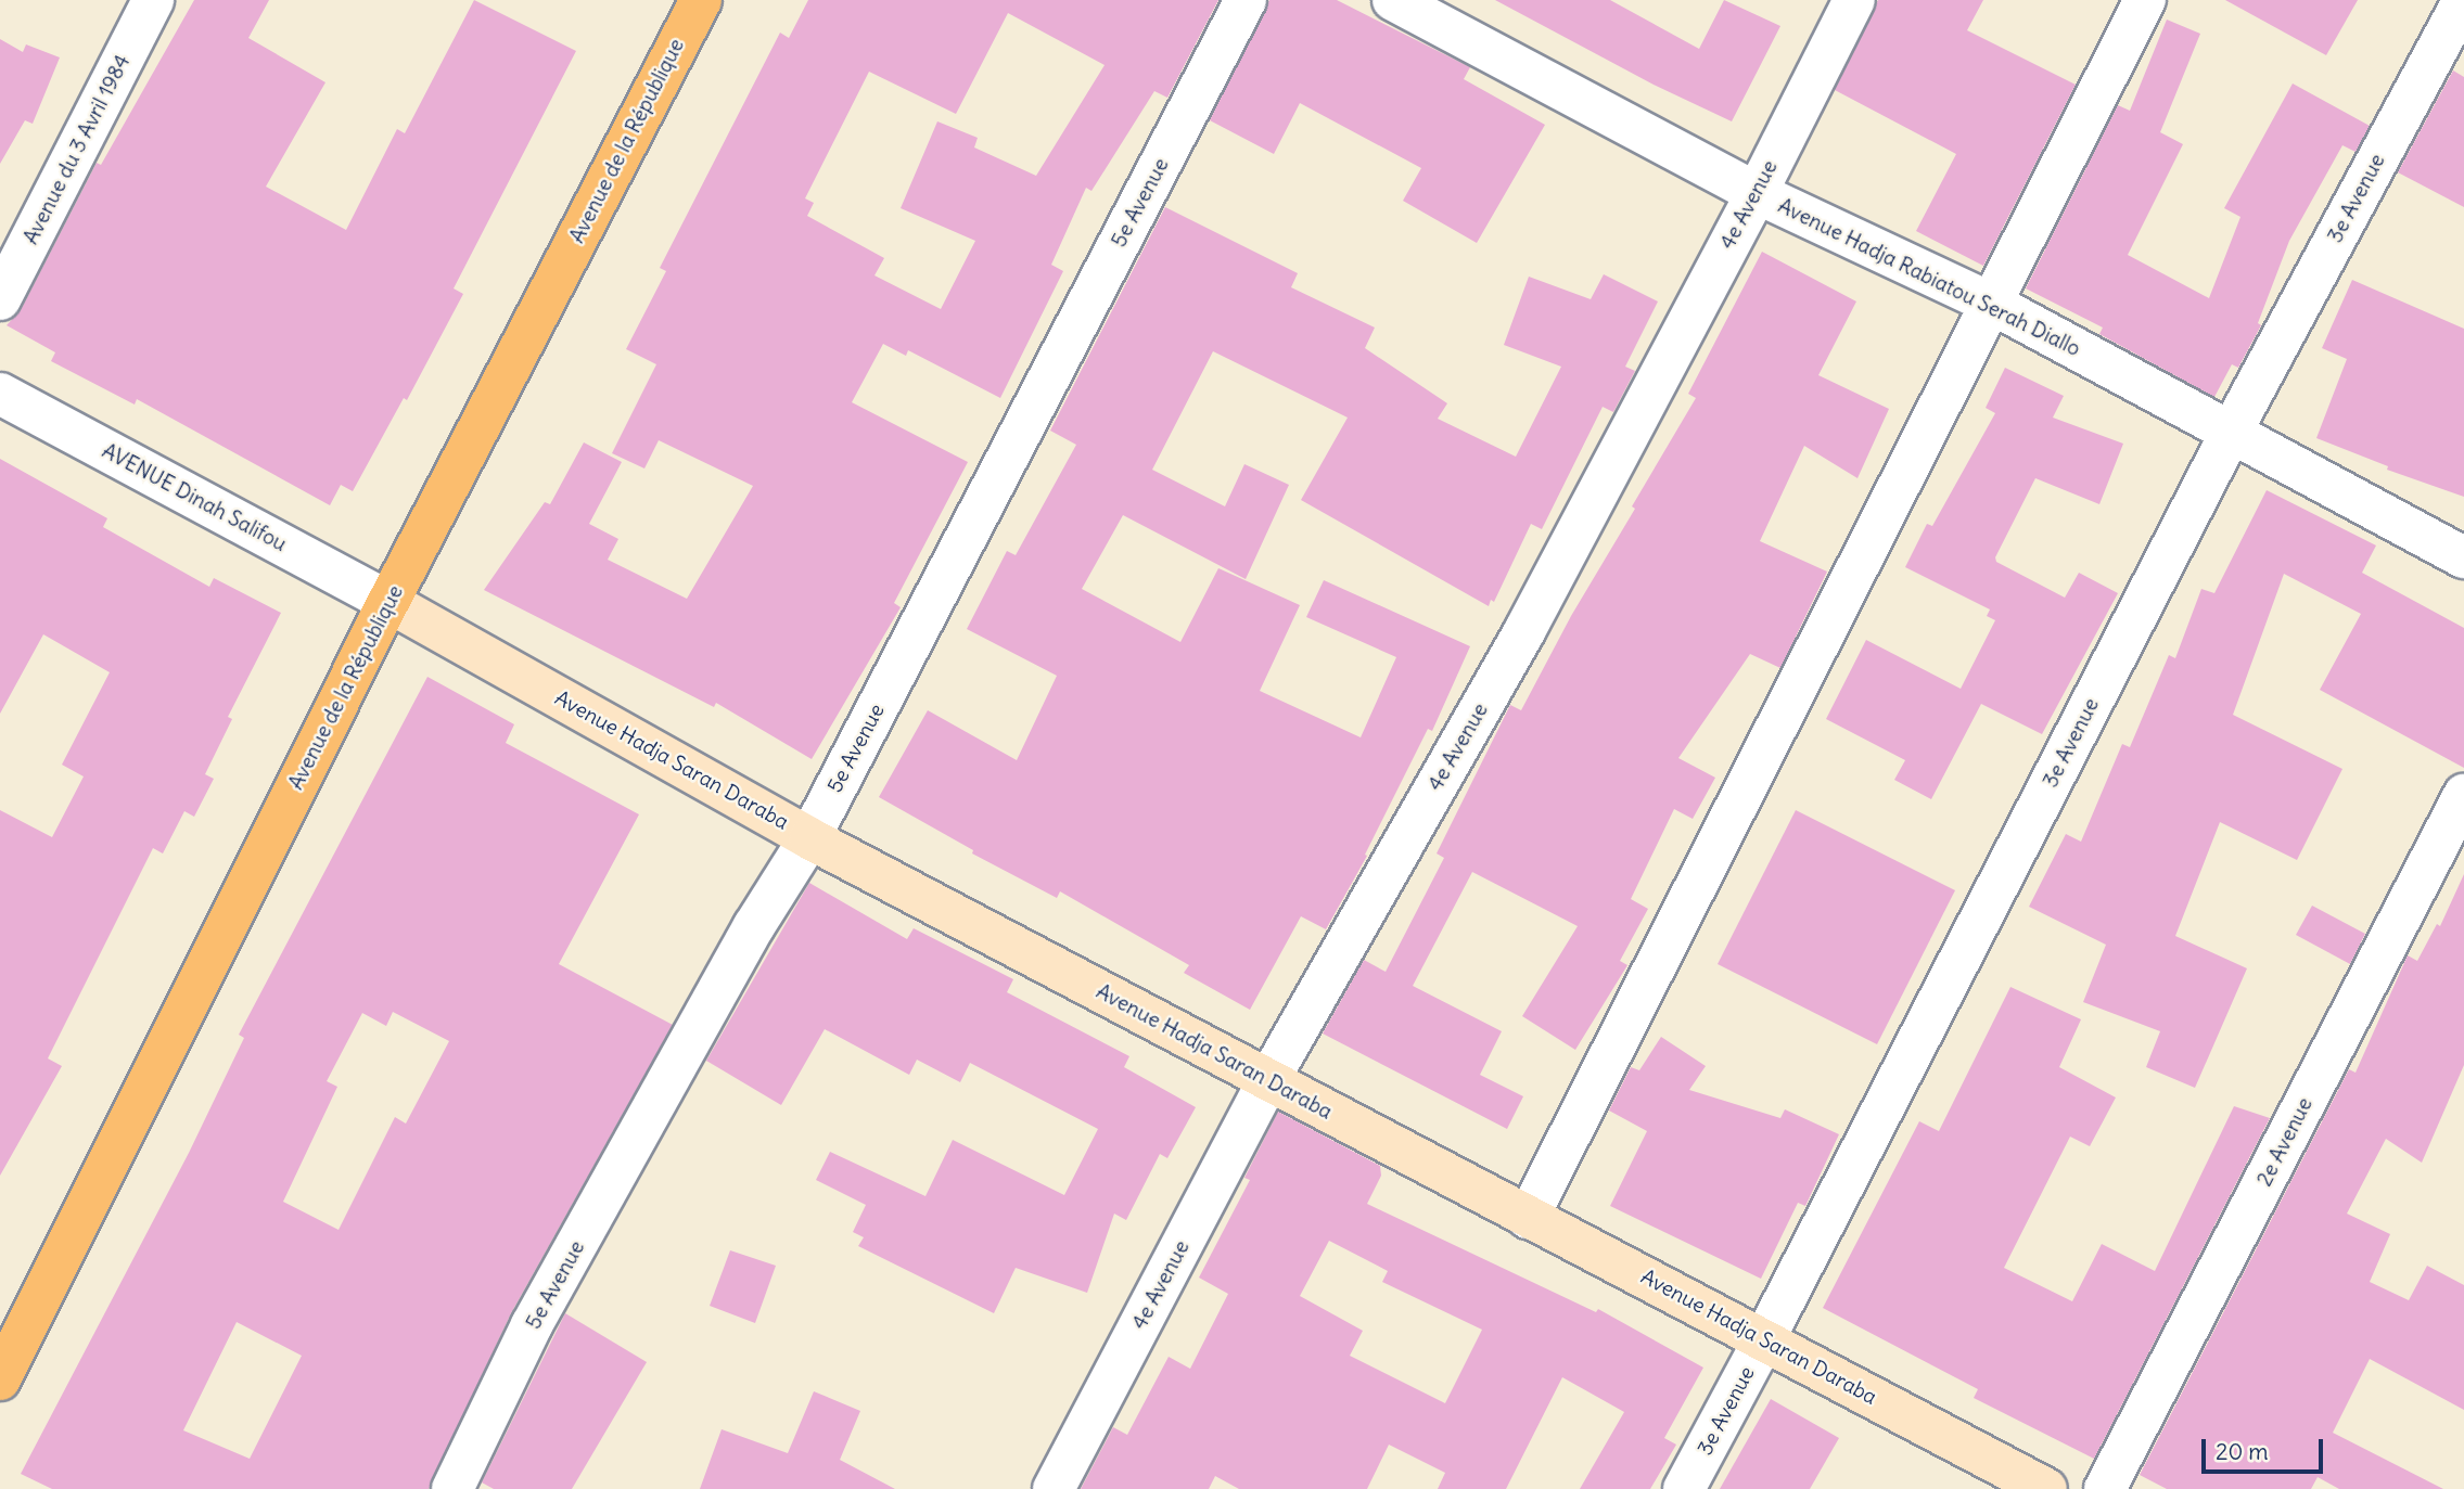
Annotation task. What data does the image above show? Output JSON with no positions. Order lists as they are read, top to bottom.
{
  "streets": {
    "main road": ["Avenue de la République", "Avenue Hadja Saran Daraba"],
    "street": [
      "Avenue du 3 Avril 1984",
      "3e Avenue",
      "5e Avenue",
      "4e Avenue",
      "Avenue Hadja Rabiatou Serah Diallo",
      "AVENUE Dinah Salifou",
      "2e Avenue"
    ]
  },
  "crossings": [
    ["Avenue de la République", "AVENUE Dinah Salifou"],
    ["Avenue de la République", "Avenue Hadja Saran Daraba"],
    ["3e Avenue", "Avenue Hadja Rabiatou Serah Diallo"],
    ["3e Avenue", "Avenue Hadja Saran Daraba"],
    ["5e Avenue", "Avenue Hadja Saran Daraba"],
    ["4e Avenue", "Avenue Hadja Rabiatou Serah Diallo"],
    ["4e Avenue", "Avenue Hadja Saran Daraba"],
    ["AVENUE Dinah Salifou", "Avenue Hadja Saran Daraba"]
  ],
  "scale_bar": "20 m"
}
